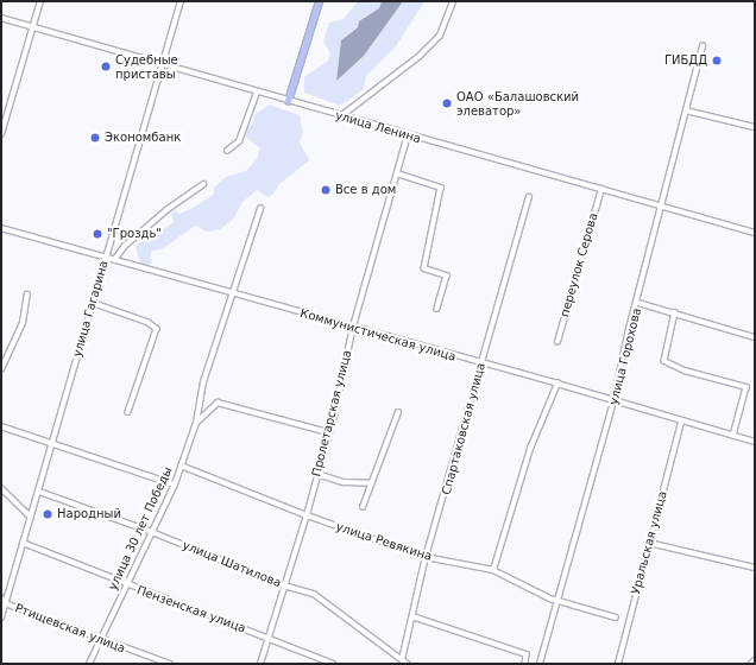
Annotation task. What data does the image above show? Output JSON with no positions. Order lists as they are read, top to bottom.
{
  "streets": {
    "street": [
      "улица Ленина",
      "переулок Серова",
      "улица Гагарина",
      "Коммунистическая улица",
      "улица Горохова",
      "Пролетарская улица",
      "Спартаковская улица",
      "улица 30 лет Победы",
      "улица Ревякина",
      "Уральская улица",
      "улица Шатилова",
      "Пензенская улица",
      "Ртищевская улица"
    ]
  },
  "crossings": [
    ["улица Ленина", "переулок Серова"],
    ["улица Ленина", "улица Гагарина"],
    ["улица Ленина", "улица Горохова"],
    ["улица Ленина", "Пролетарская улица"],
    ["улица Гагарина", "Коммунистическая улица"],
    ["улица Гагарина", "улица Шатилова"],
    ["улица Гагарина", "Пензенская улица"],
    ["улица Гагарина", "Ртищевская улица"],
    ["Коммунистическая улица", "улица Горохова"],
    ["Коммунистическая улица", "Пролетарская улица"],
    ["Коммунистическая улица", "Спартаковская улица"],
    ["Коммунистическая улица", "улица 30 лет Победы"],
    ["Коммунистическая улица", "Уральская улица"],
    ["улица Горохова", "улица Ревякина"],
    ["Пролетарская улица", "улица Ревякина"],
    ["Пролетарская улица", "улица Шатилова"],
    ["Пролетарская улица", "Пензенская улица"],
    ["Спартаковская улица", "улица Ревякина"],
    ["Спартаковская улица", "улица Шатилова"],
    ["улица 30 лет Победы", "улица Ревякина"],
    ["улица 30 лет Победы", "улица Шатилова"],
    ["улица 30 лет Победы", "Пензенская улица"],
    ["улица 30 лет Победы", "Ртищевская улица"]
  ],
  "places": [
    "ГИБДД",
    "Судебные приставы",
    "ОАО «Балашовский элеватор»",
    "Экономбанк",
    "Все в дом",
    "\"Гроздь\"",
    "Народный"
  ]
}
